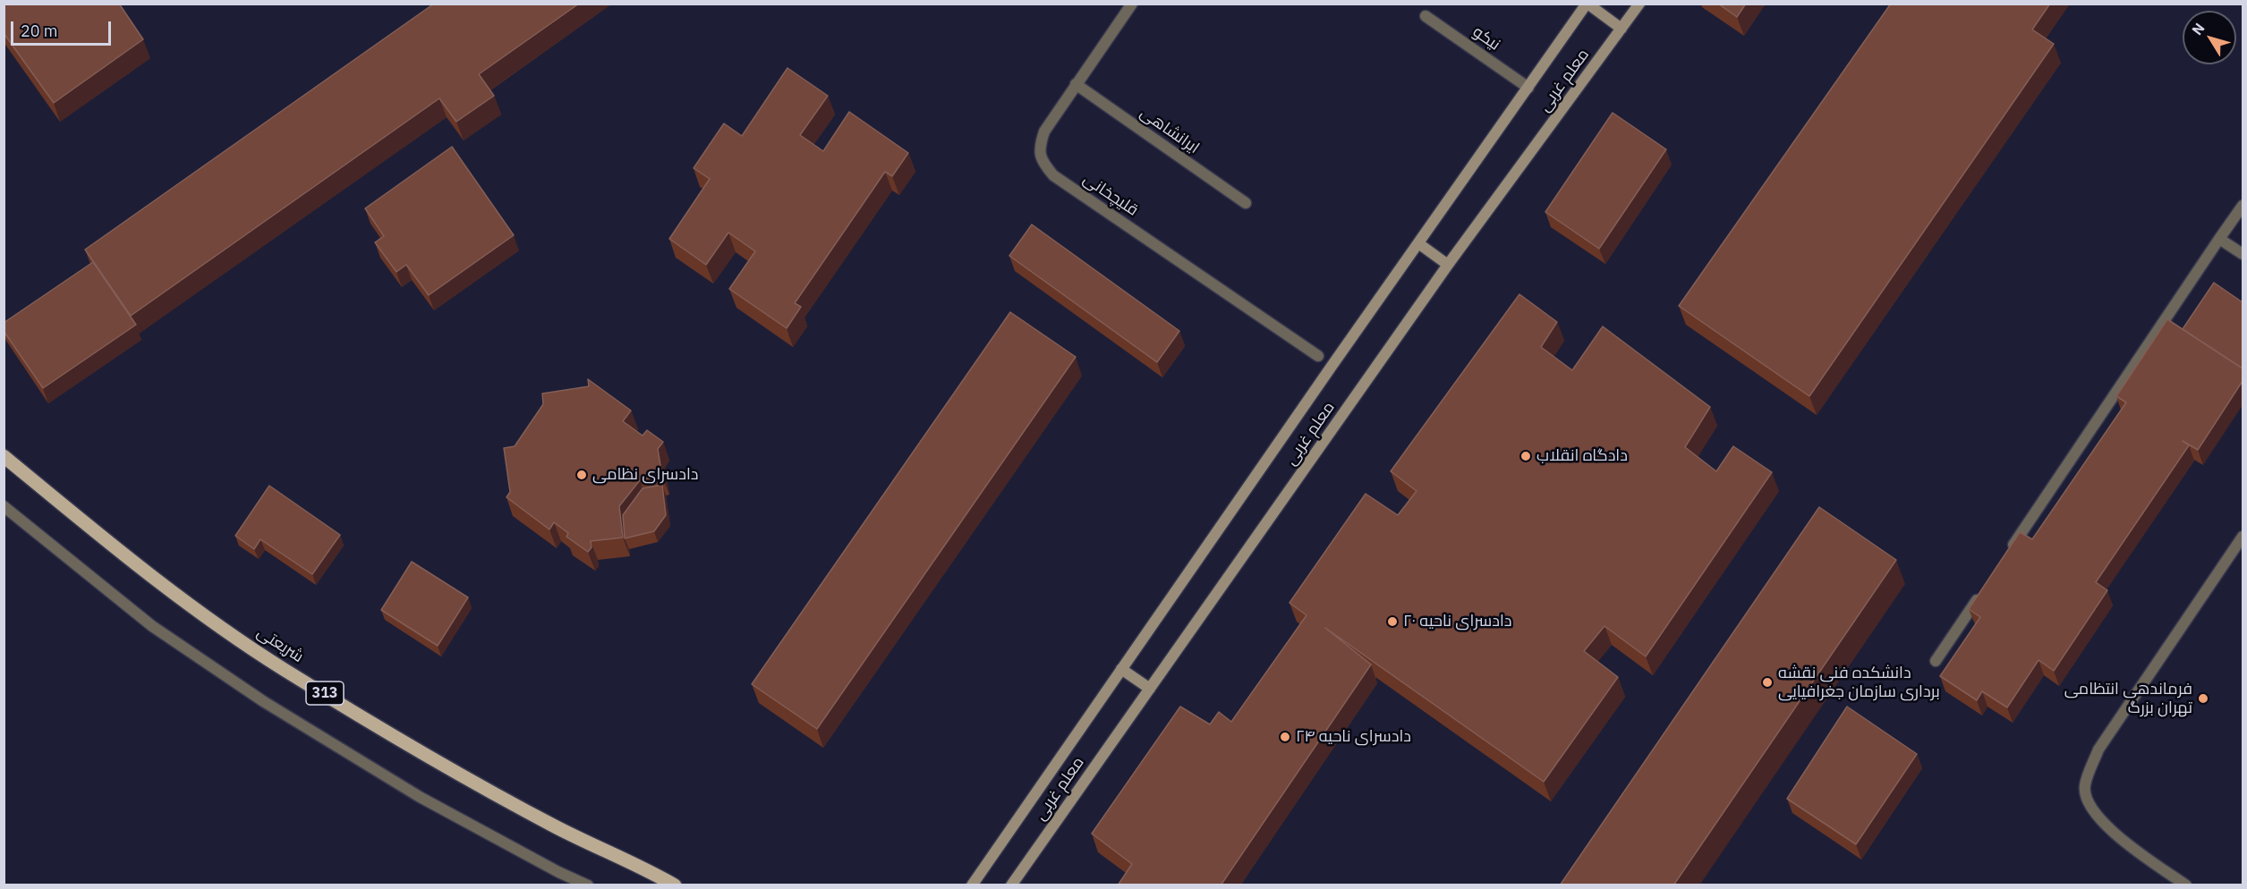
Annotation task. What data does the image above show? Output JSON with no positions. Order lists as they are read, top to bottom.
{
  "streets": {
    "main road": ["معلم غربی", "شریعتی", "313"],
    "street": ["نیکو", "ایرانشاهی", "قلیچخانی"]
  },
  "crossings": [
    ["نیکو", "معلم غربی"],
    ["ایرانشاهی", "قلیچخانی"]
  ],
  "places": [
    "دادگاه انقلاب",
    "دادسرای نظامی",
    "دادسرای ناحیه ۲۰",
    "دانشکده فنی نقشه برداری سازمان جغرافیایی",
    "فرماندهی انتظامی تهران بزرگ",
    "دادسرای ناحیه ۲۴"
  ],
  "scale_bar": "20 m",
  "north": "top left"
}
